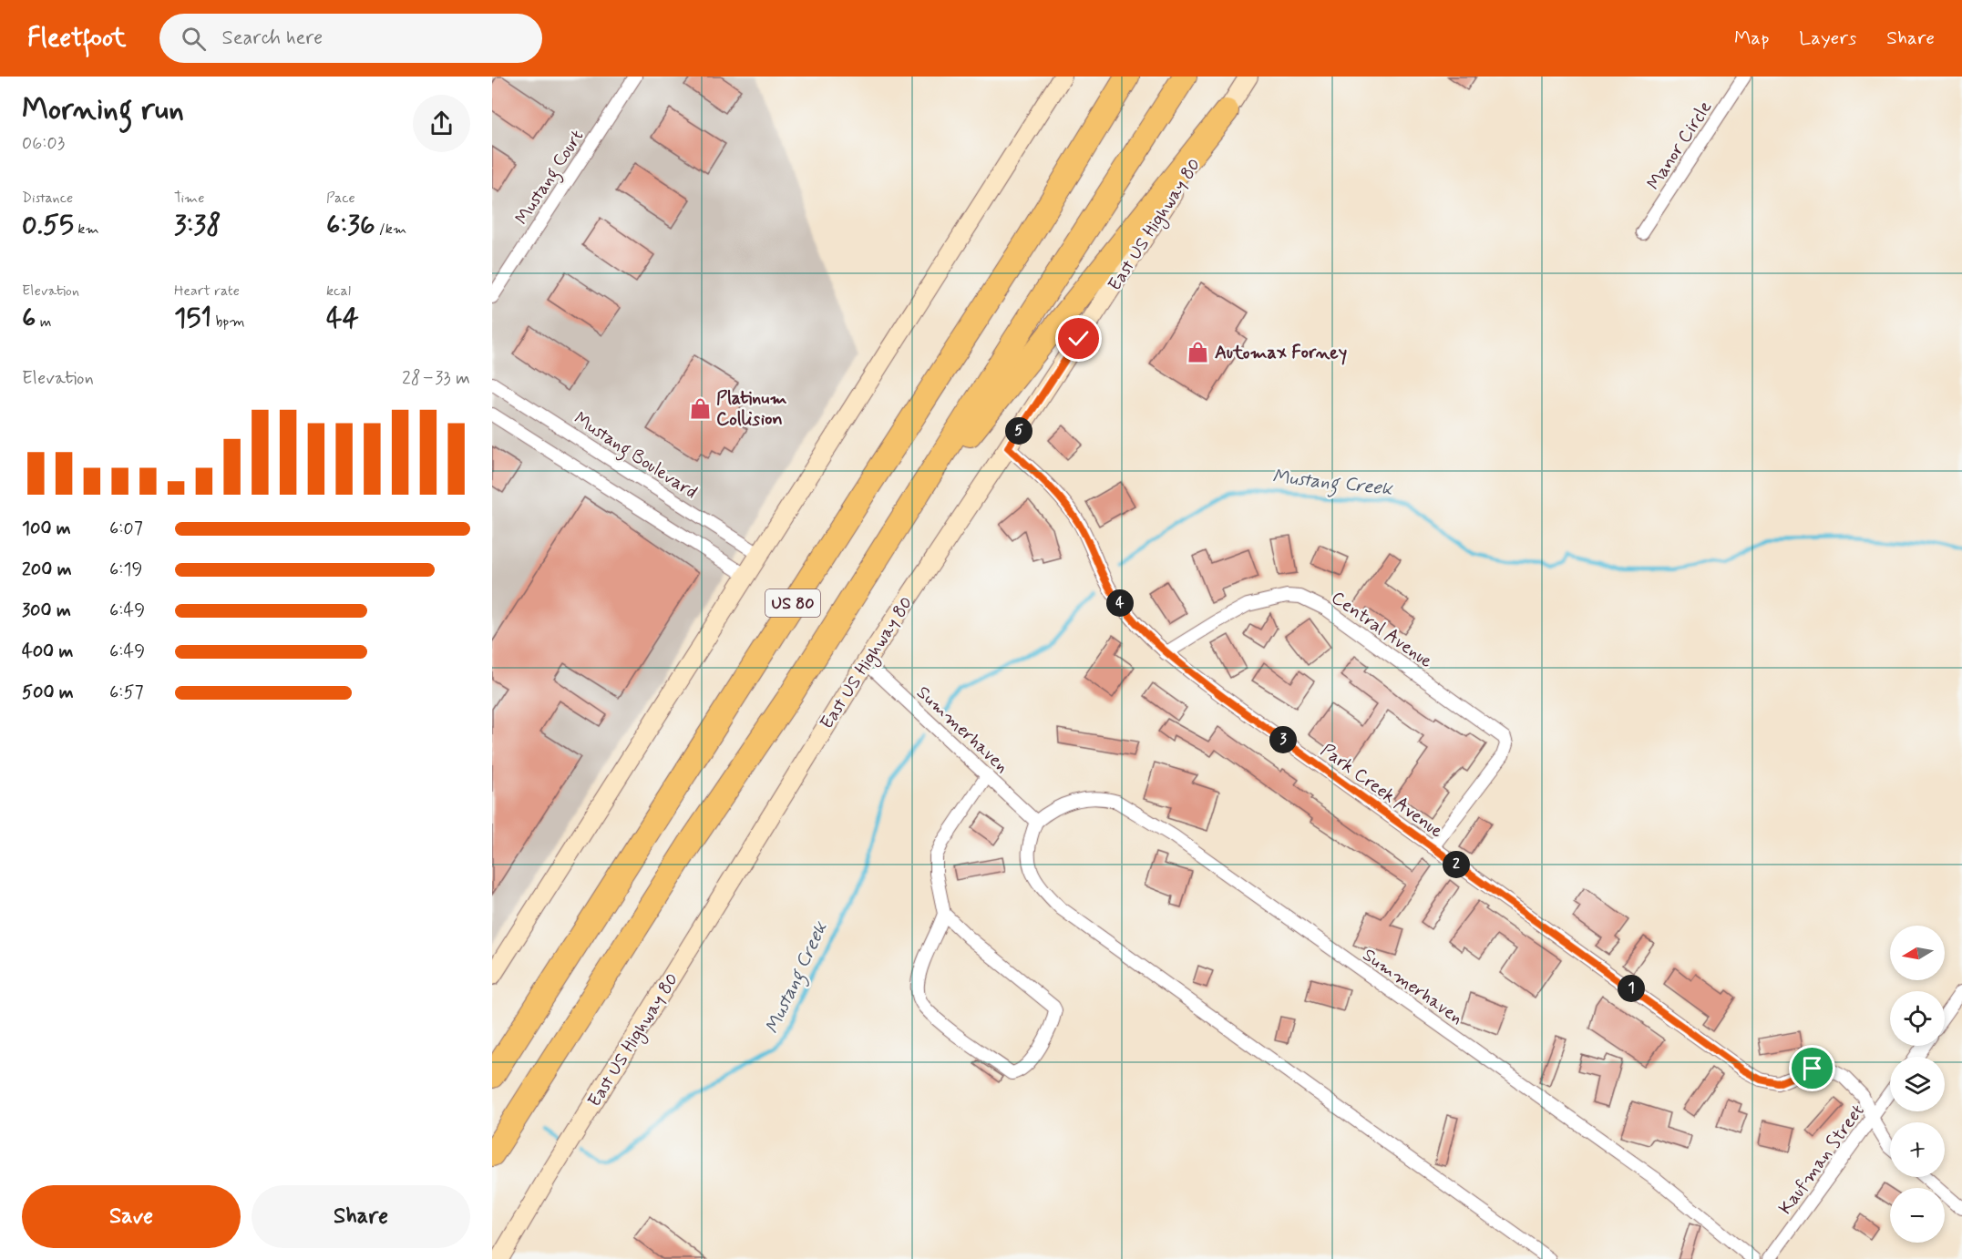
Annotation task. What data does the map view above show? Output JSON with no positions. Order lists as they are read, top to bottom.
{
  "streets": {
    "highway": ["US 80"],
    "main road": ["East US Highway 80"],
    "street": [
      "Manor Circle",
      "Mustang Court",
      "Mustang Boulevard",
      "Central Avenue",
      "Summerhaven",
      "Park Creek Avenue",
      "Kaufman Street"
    ]
  },
  "crossings": [
    ["East US Highway 80", "Summerhaven"],
    ["East US Highway 80", "Park Creek Avenue"],
    ["Central Avenue", "Park Creek Avenue"],
    ["Park Creek Avenue", "Kaufman Street"]
  ],
  "water": ["Mustang Creek"],
  "places": {
    "shop": ["Automax Forney", "Platinum Collision"]
  },
  "north": "left",
  "page": {
    "header": "Fleetfoot",
    "search": "Search here",
    "nav": ["Map", "Layers", "Share"],
    "heading": ["Morning run", "06:03"],
    "stats": [
      ["Distance", "0.55 km"],
      ["Time", "3:38"],
      ["Pace", "6:36 /km"],
      ["Elevation", "6 m"],
      ["Heart rate", "151 bpm"],
      ["kcal", "44"]
    ],
    "chart": ["Elevation", "28–33 m"],
    "pins": [
      "5",
      "4",
      "3",
      "2",
      "1"
    ],
    "list": [
      {
        "name": "100 m",
        "note": "6:07"
      },
      {
        "name": "200 m",
        "note": "6:19"
      },
      {
        "name": "300 m",
        "note": "6:49"
      },
      {
        "name": "400 m",
        "note": "6:49"
      },
      {
        "name": "500 m",
        "note": "6:57"
      }
    ],
    "map_buttons": ["+", "−"],
    "buttons": ["Save", "Share"]
  }
}
